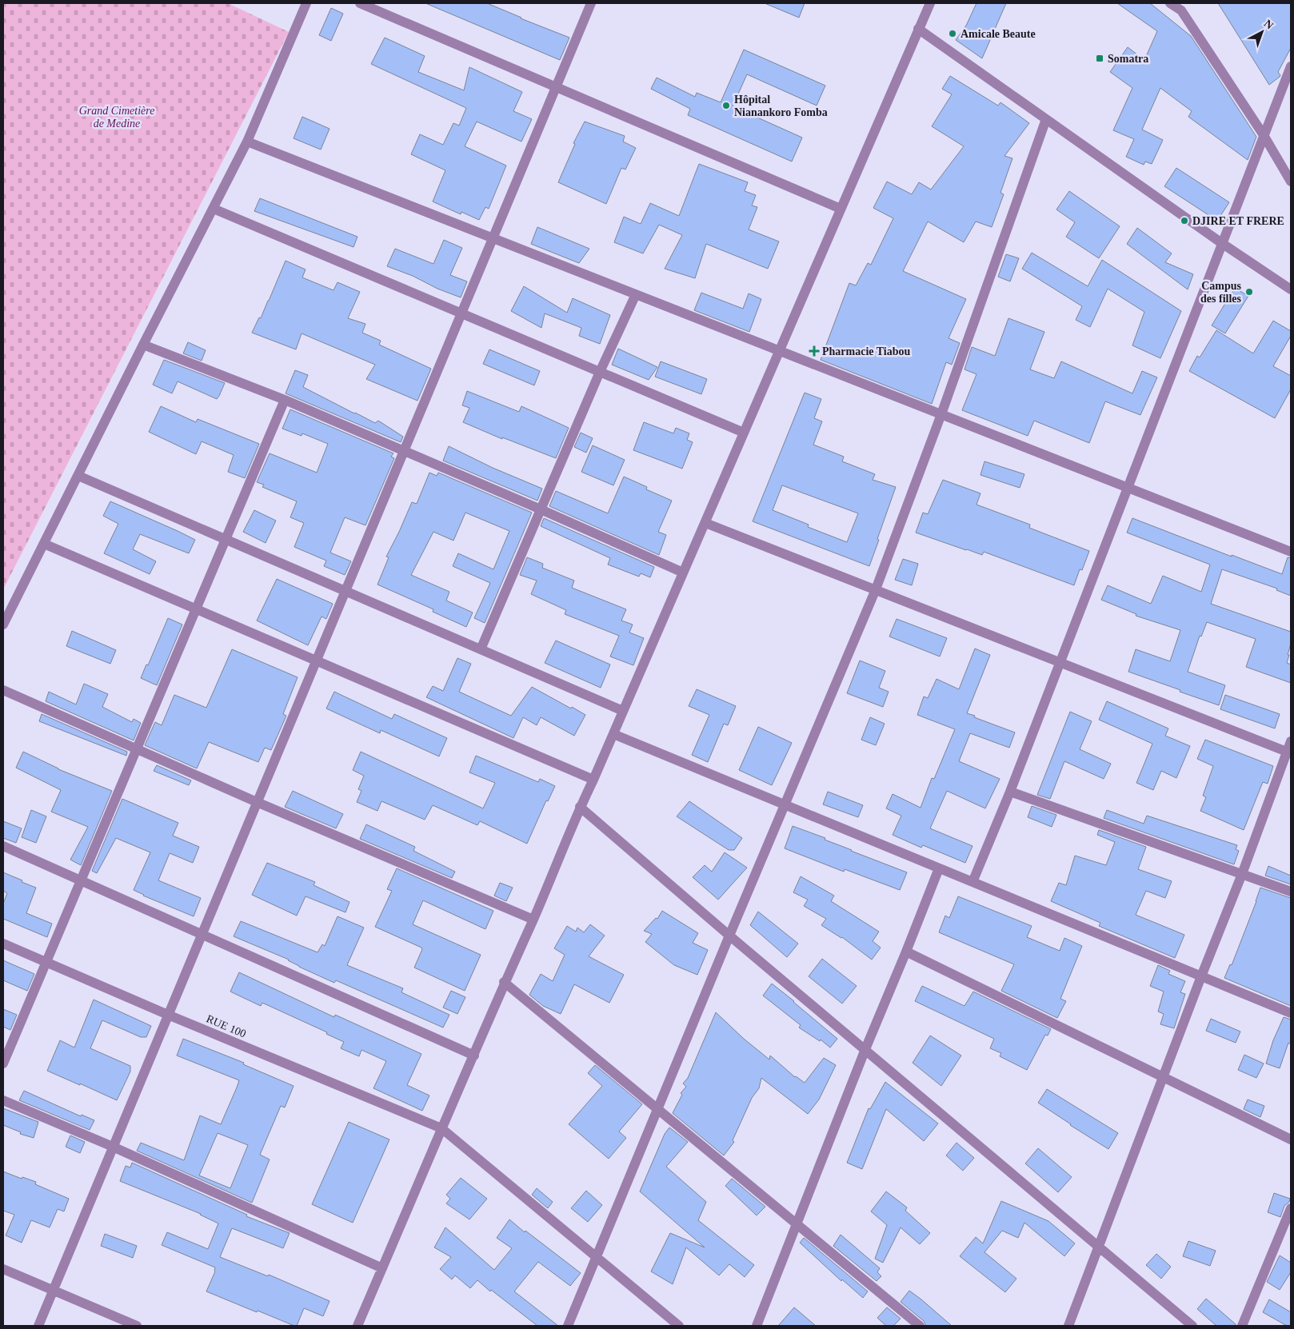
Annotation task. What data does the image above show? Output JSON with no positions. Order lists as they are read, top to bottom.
{
  "streets": {
    "street": ["RUE 100"]
  },
  "parks": ["Grand Cimetière de Medine"],
  "places": {
    "other": [
      "Amicale Beaute",
      "Hôpital Nianankoro Fomba",
      "DJIRE ET FRERE",
      "Campus des filles"
    ],
    "transit": ["Somatra"],
    "health": ["Pharmacie Tiabou"]
  },
  "north": "top right"
}
